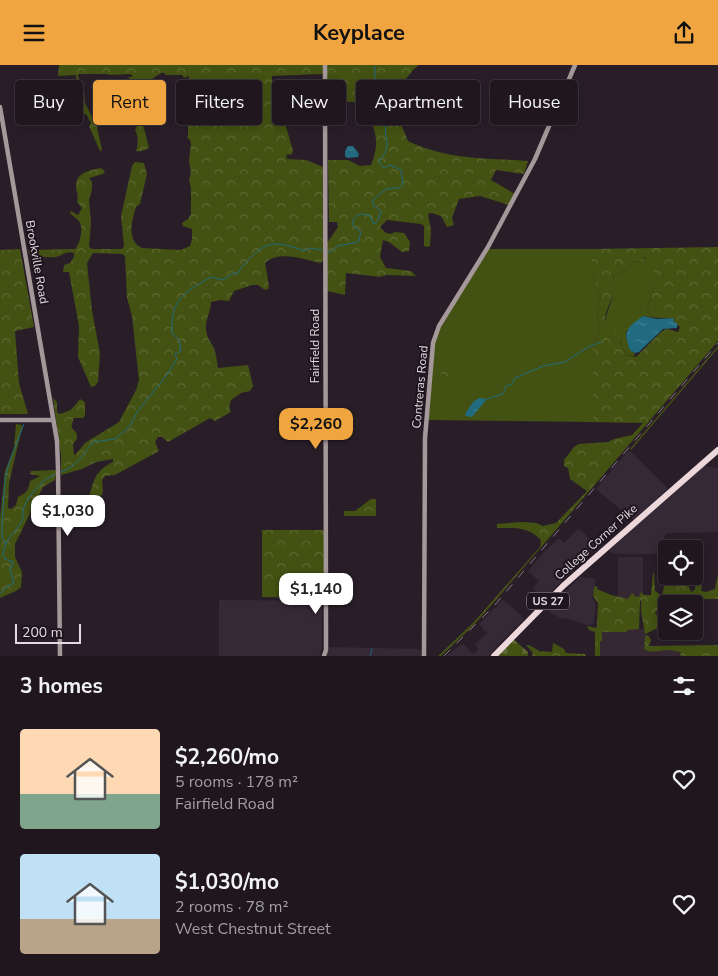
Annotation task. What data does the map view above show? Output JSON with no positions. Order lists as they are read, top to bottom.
{
  "streets": {
    "highway": ["College Corner Pike", "US 27"],
    "street": ["Brookville Road", "Fairfield Road", "Contreras Road"]
  },
  "scale_bar": "200 m",
  "page": {
    "header": "Keyplace",
    "chip": [
      "Buy",
      "Rent",
      "Filters",
      "New",
      "Apartment",
      "House"
    ],
    "price": ["$2,260", "$1,030", "$1,140"],
    "scale": "200 m",
    "heading": "3 homes",
    "list": [
      {
        "name": "$2,260/mo",
        "note": "5 rooms · 178 m² · Fairfield Road"
      },
      {
        "name": "$1,030/mo",
        "note": "2 rooms · 78 m² · West Chestnut Street"
      }
    ]
  }
}
